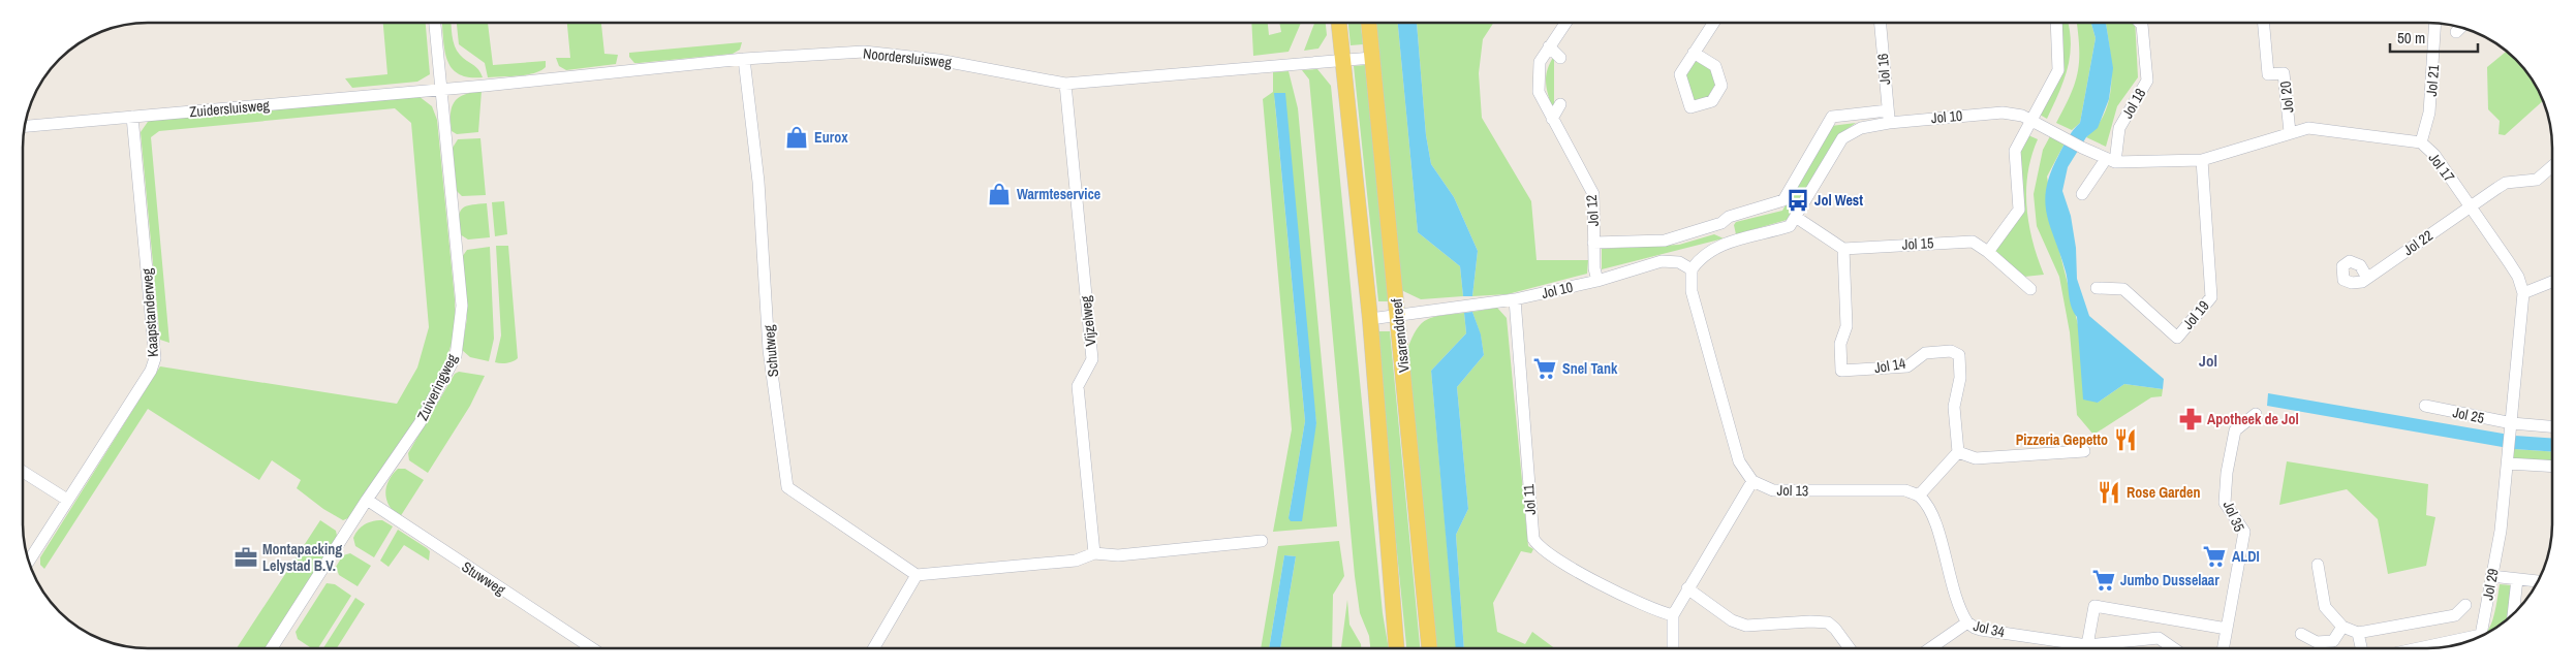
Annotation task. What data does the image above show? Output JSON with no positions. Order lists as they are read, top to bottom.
{
  "streets": {
    "main road": ["Visarenddreef"],
    "street": [
      "Noordersluisweg",
      "Jol 16",
      "Jol 21",
      "Jol 20",
      "Jol 18",
      "Zuidersluisweg",
      "Jol 10",
      "Jol 17",
      "Jol 12",
      "Jol 22",
      "Jol 15",
      "Kaapstanderweg",
      "Jol 19",
      "Vijzelweg",
      "Schutweg",
      "Jol 14",
      "Zuiveringweg",
      "Jol 25",
      "Jol 13",
      "Jol 11",
      "Jol 35",
      "Stuwweg",
      "Jol 29",
      "Jol 34"
    ]
  },
  "crossings": [
    ["Noordersluisweg", "Zuidersluisweg"],
    ["Noordersluisweg", "Vijzelweg"],
    ["Noordersluisweg", "Visarenddreef"],
    ["Noordersluisweg", "Schutweg"],
    ["Noordersluisweg", "Zuiveringweg"],
    ["Jol 16", "Jol 10"],
    ["Jol 21", "Jol 17"],
    ["Jol 20", "Jol 17"],
    ["Jol 18", "Jol 17"],
    ["Zuidersluisweg", "Kaapstanderweg"],
    ["Zuidersluisweg", "Zuiveringweg"],
    ["Jol 10", "Jol 17"],
    ["Jol 10", "Jol 12"],
    ["Jol 10", "Visarenddreef"],
    ["Jol 10", "Jol 11"],
    ["Jol 17", "Jol 22"],
    ["Jol 17", "Jol 19"],
    ["Jol 17", "Jol 25"],
    ["Jol 17", "Jol 29"],
    ["Jol 15", "Jol 14"],
    ["Zuiveringweg", "Stuwweg"],
    ["Jol 25", "Jol 29"]
  ],
  "districts": ["Jol"],
  "places": {
    "shop": ["Eurox", "Warmteservice"],
    "bus stop": ["Jol West"],
    "supermarket": ["Snel Tank", "ALDI", "Jumbo Dusselaar"],
    "pharmacy": ["Apotheek de Jol"],
    "restaurant": ["Pizzeria Gepetto", "Rose Garden"],
    "office": ["Montapacking Lelystad B.V."]
  },
  "scale_bar": "50 m"
}
